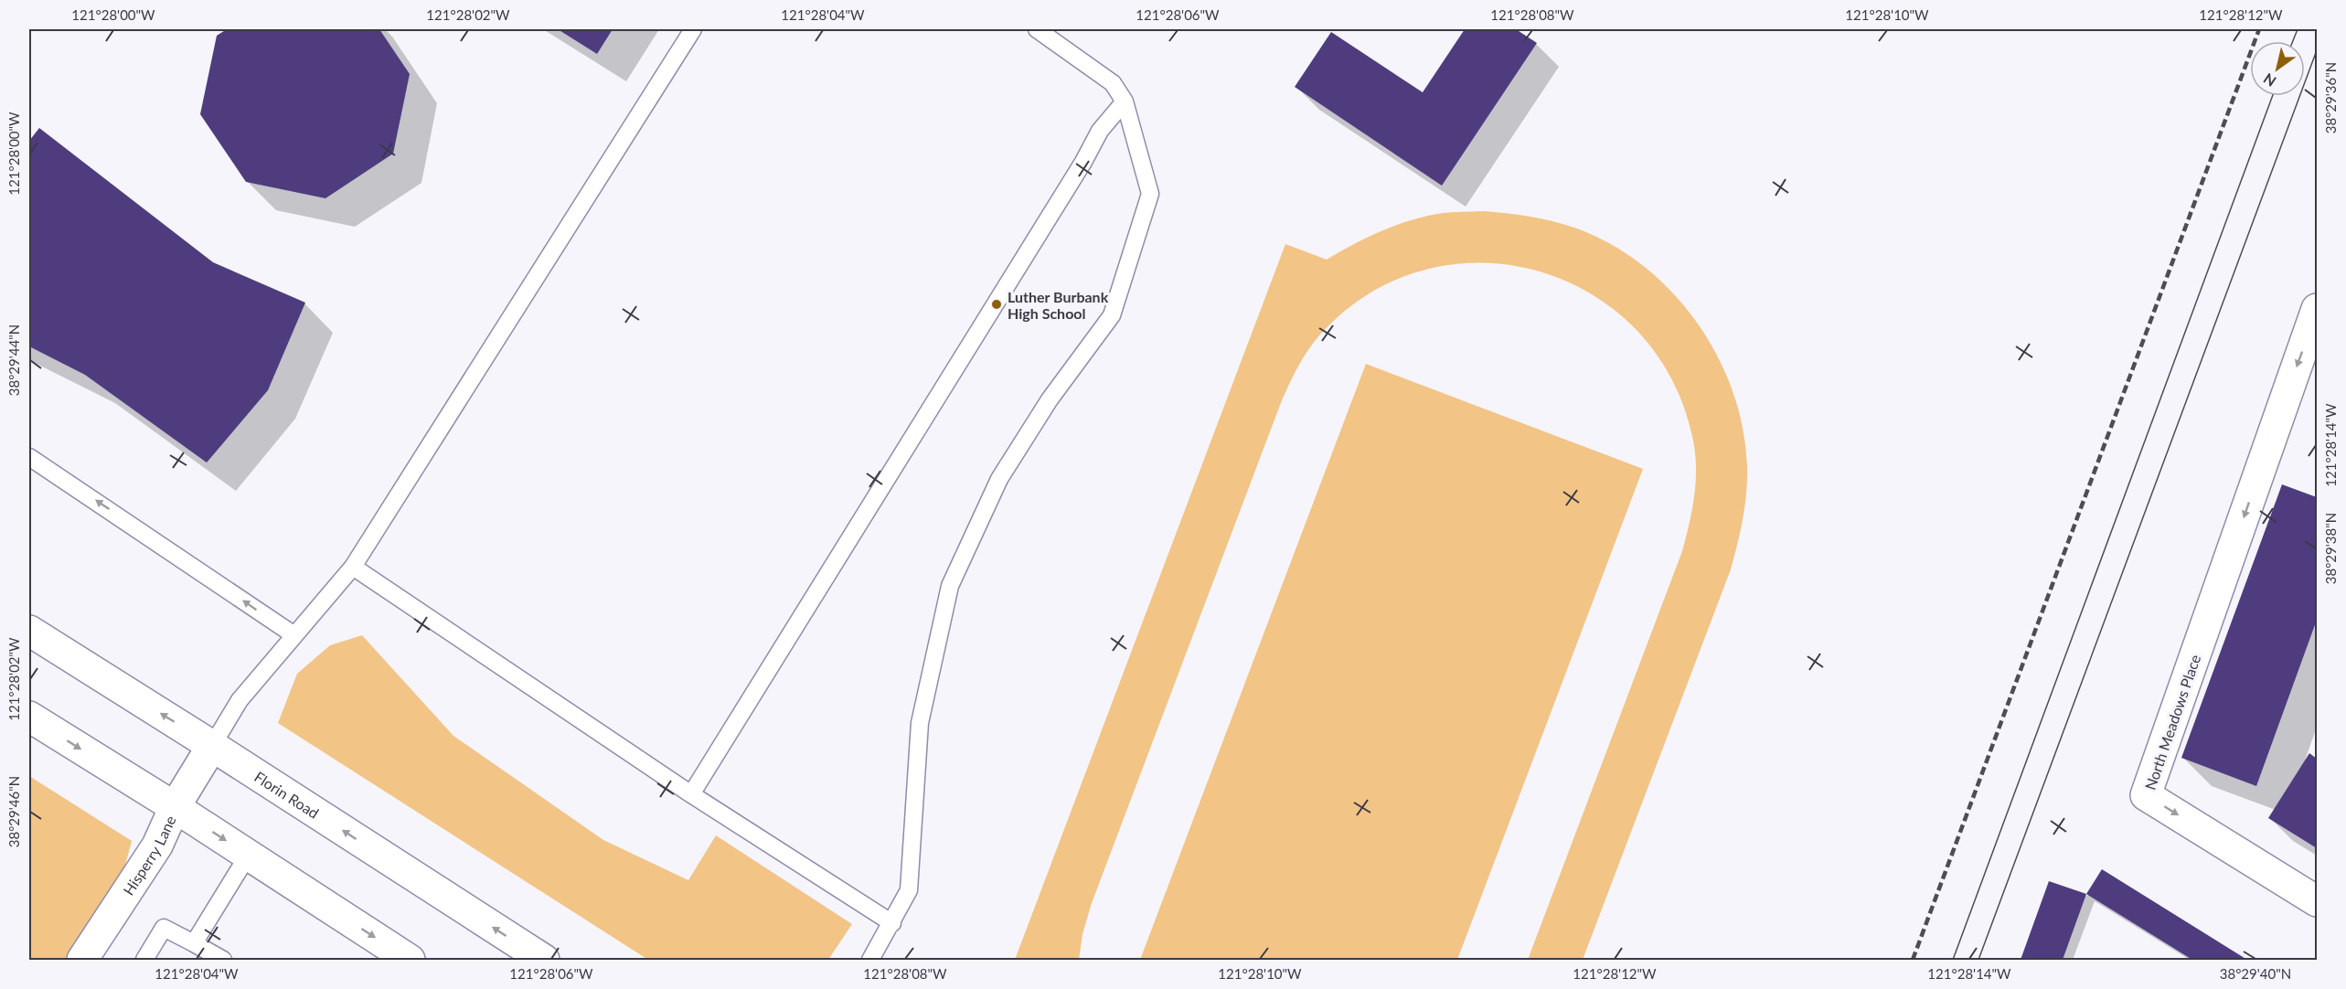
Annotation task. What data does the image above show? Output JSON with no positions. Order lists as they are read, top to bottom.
{
  "streets": {
    "main road": ["North Meadows Place", "Florin Road", "Hisperry Lane"]
  },
  "crossings": [
    ["Florin Road", "Hisperry Lane"]
  ],
  "one_way": ["North Meadows Place"],
  "places": ["Luther Burbank High School"],
  "north": "bottom left",
  "coordinates": [
    "121°28'00\"W",
    "121°28'02\"W",
    "121°28'04\"W",
    "121°28'06\"W",
    "121°28'08\"W",
    "121°28'10\"W",
    "121°28'12\"W",
    "38°29'36\"N",
    "38°29'44\"N",
    "121°28'14\"W",
    "38°29'38\"N",
    "38°29'46\"N",
    "38°29'40\"N"
  ]
}
